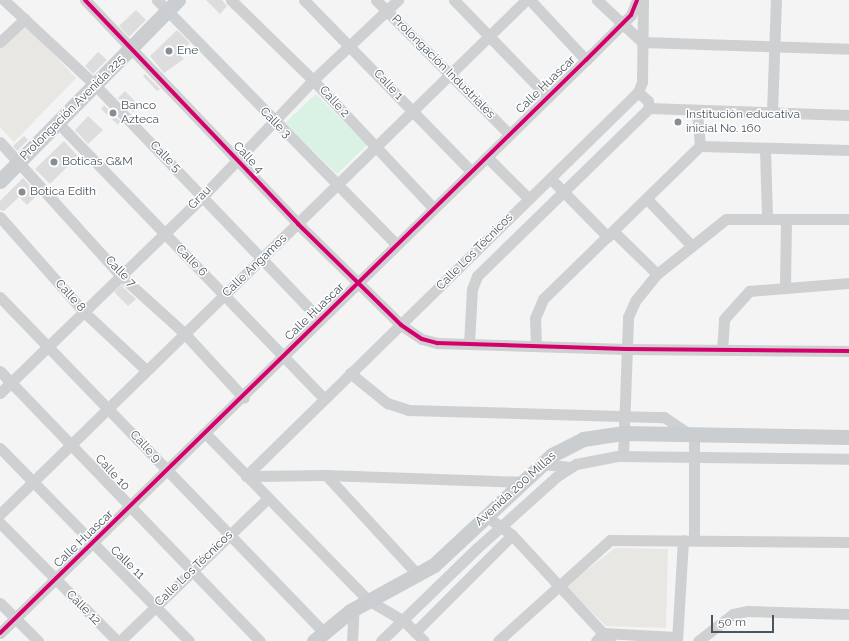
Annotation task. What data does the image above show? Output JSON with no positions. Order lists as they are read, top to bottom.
{
  "streets": {
    "main road": ["Prolongación Avenida 225", "Avenida 200 Millas"],
    "street": [
      "Prolongación Industriales",
      "Calle 1",
      "Calle Huascar",
      "Calle 2",
      "Calle 3",
      "Calle 5",
      "Calle 4",
      "Grau",
      "Calle Los Técnicos",
      "Calle 6",
      "Calle Angamos",
      "Calle 7",
      "Calle 8",
      "Calle 9",
      "Calle 10",
      "Calle 11",
      "Calle 12"
    ]
  },
  "crossings": [
    ["Prolongación Industriales", "Calle Huascar"],
    ["Prolongación Industriales", "Grau"],
    ["Prolongación Industriales", "Calle Angamos"],
    ["Calle 1", "Calle Huascar"],
    ["Calle 1", "Grau"],
    ["Calle 1", "Calle Angamos"],
    ["Calle Huascar", "Calle 2"],
    ["Calle Huascar", "Calle 3"],
    ["Calle Huascar", "Calle 5"],
    ["Calle Huascar", "Calle 4"],
    ["Calle Huascar", "Calle 6"],
    ["Calle Huascar", "Calle 7"],
    ["Calle Huascar", "Calle 9"],
    ["Calle Huascar", "Calle 10"],
    ["Calle Huascar", "Calle 11"],
    ["Calle Huascar", "Calle 12"],
    ["Calle 2", "Grau"],
    ["Calle 2", "Calle Angamos"],
    ["Prolongación Avenida 225", "Calle 3"],
    ["Prolongación Avenida 225", "Calle 5"],
    ["Prolongación Avenida 225", "Calle 4"],
    ["Prolongación Avenida 225", "Calle 6"],
    ["Prolongación Avenida 225", "Calle 7"],
    ["Calle 3", "Grau"],
    ["Calle 3", "Calle Angamos"],
    ["Calle 5", "Grau"],
    ["Calle 5", "Calle Angamos"],
    ["Calle 4", "Grau"],
    ["Calle 4", "Calle Los Técnicos"],
    ["Calle 4", "Calle Angamos"],
    ["Grau", "Calle 6"],
    ["Grau", "Calle 7"],
    ["Grau", "Calle 8"],
    ["Grau", "Calle 9"],
    ["Grau", "Calle 10"],
    ["Calle Los Técnicos", "Calle 6"],
    ["Calle Los Técnicos", "Calle 9"],
    ["Calle Los Técnicos", "Calle 10"],
    ["Calle Los Técnicos", "Calle 11"],
    ["Calle 6", "Calle Angamos"],
    ["Calle Angamos", "Calle 7"],
    ["Calle Angamos", "Calle 8"],
    ["Calle Angamos", "Calle 9"],
    ["Calle Angamos", "Calle 10"],
    ["Calle Angamos", "Calle 11"],
    ["Calle 9", "Avenida 200 Millas"]
  ],
  "places": [
    "Ene",
    "Banco Azteca",
    "Institución educativa inicial No. 160",
    "Boticas G&M",
    "Botica Edith"
  ],
  "scale_bar": "50 m"
}
